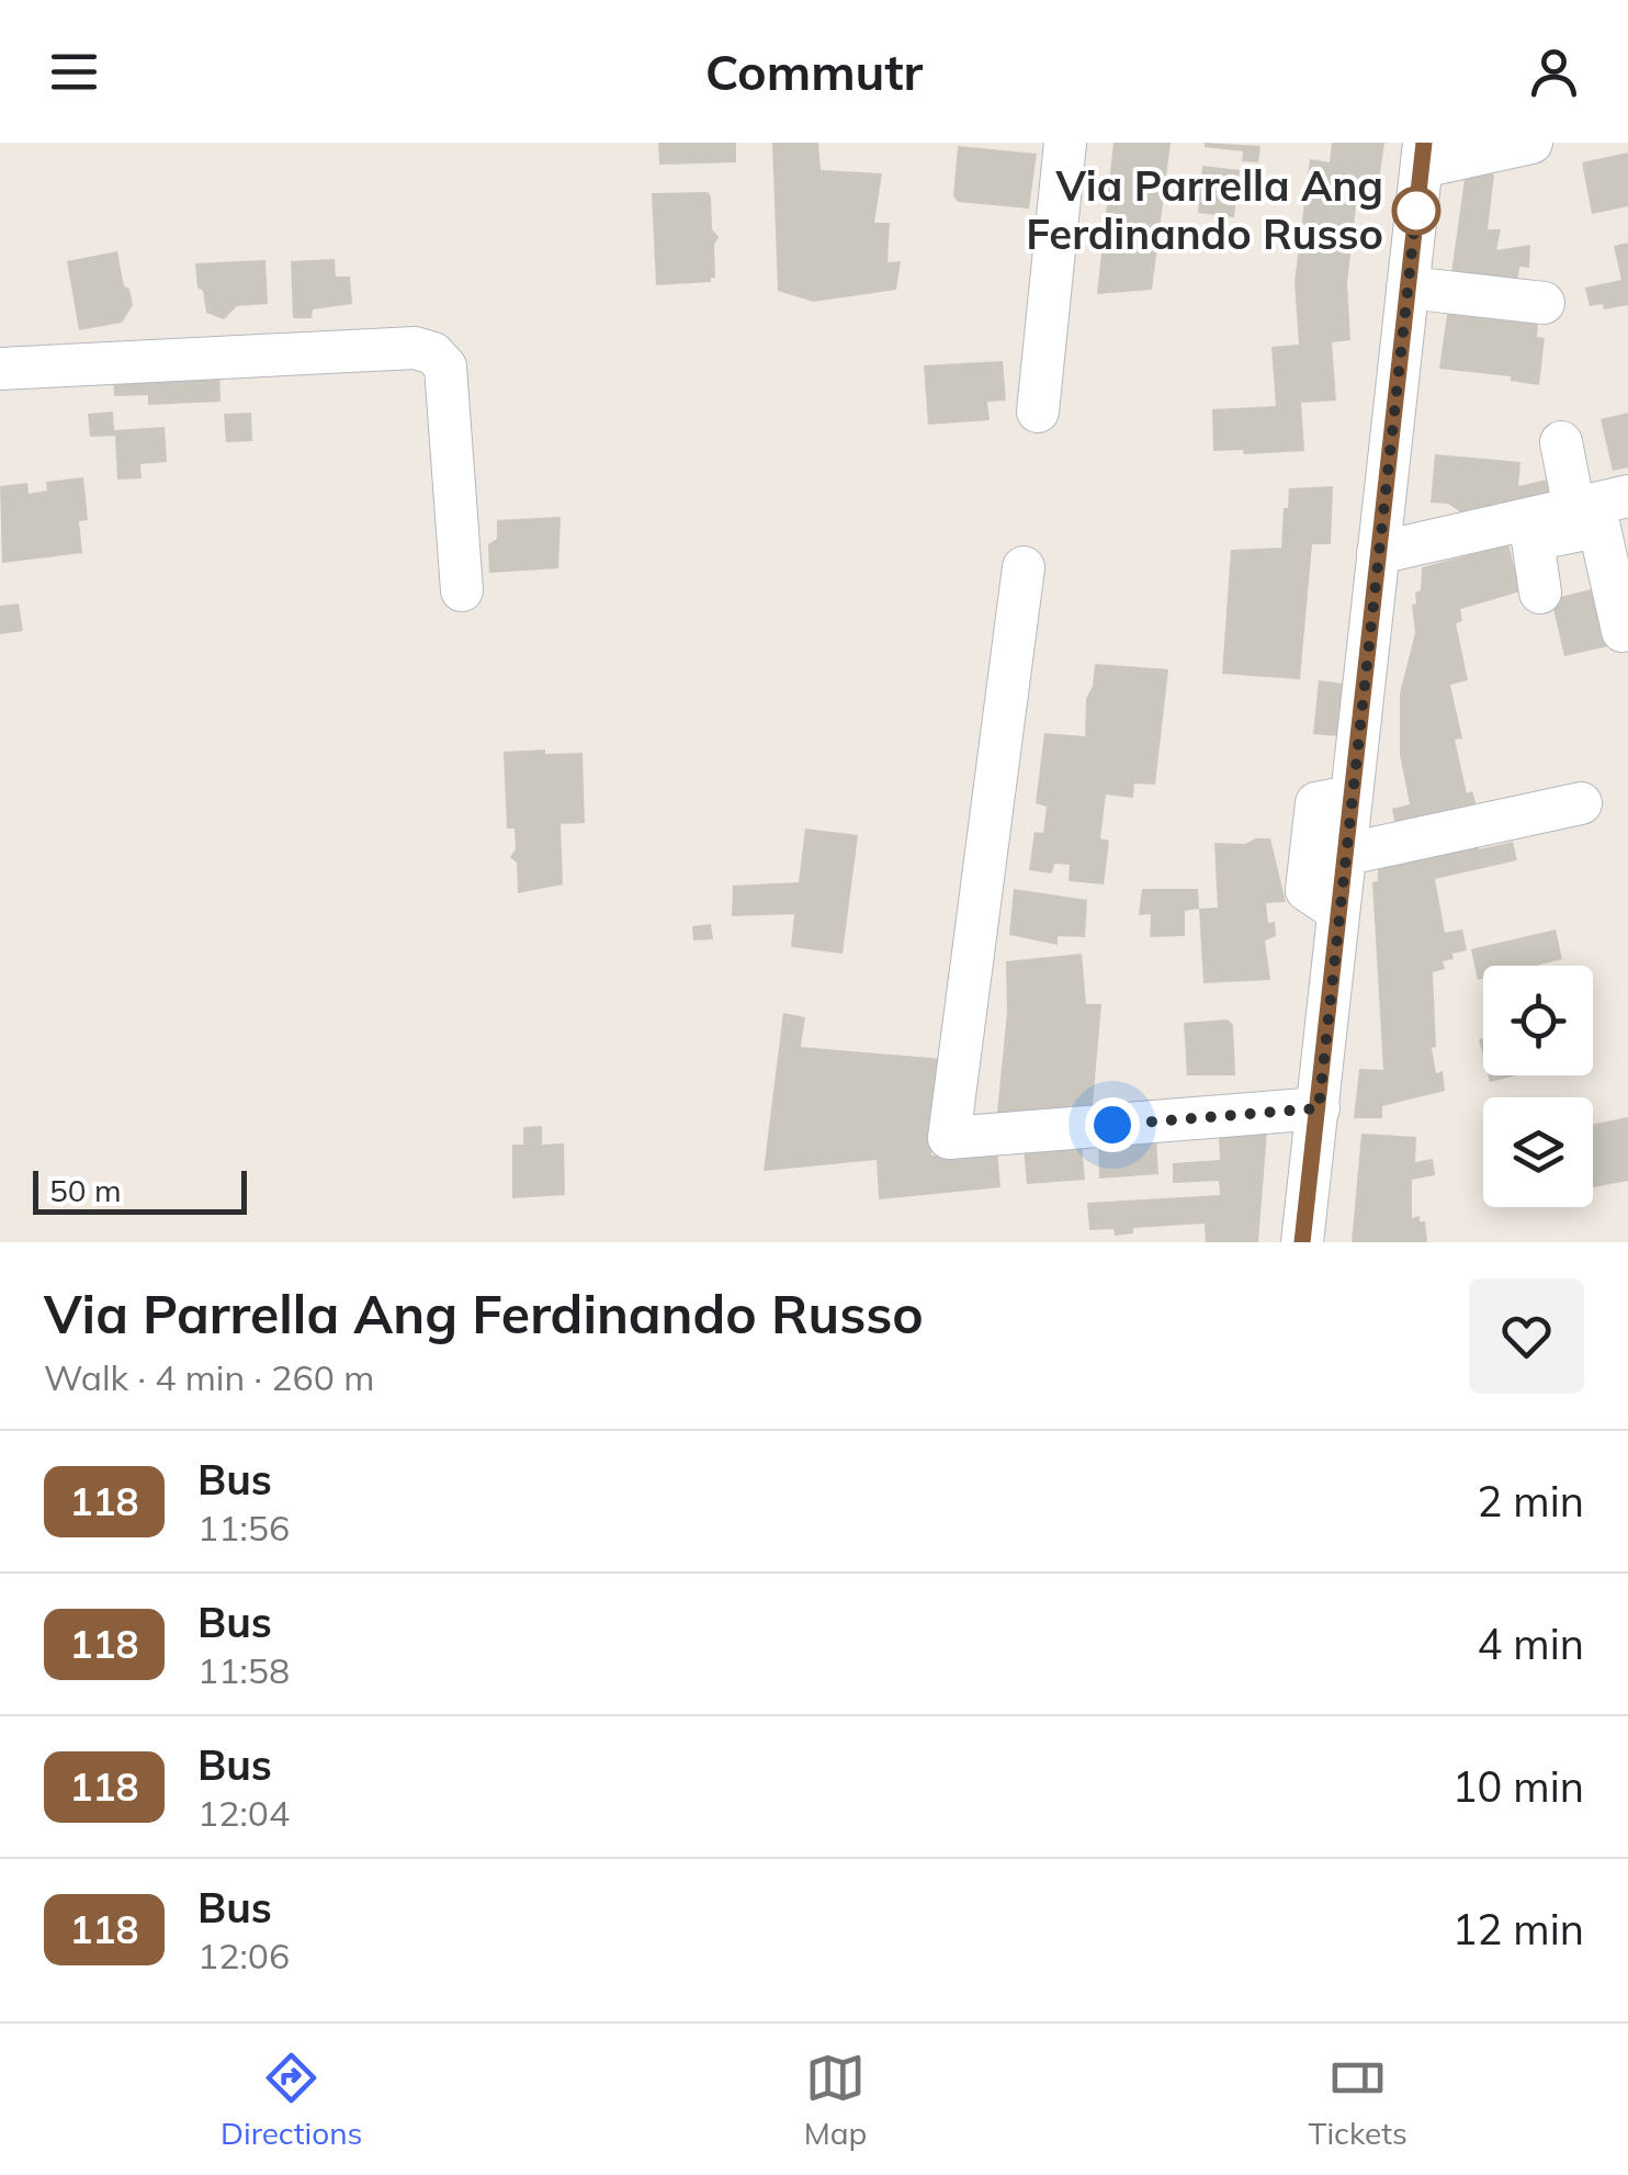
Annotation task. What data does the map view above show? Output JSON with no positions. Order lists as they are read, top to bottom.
{
  "places": ["Via Parrella Ang Ferdinando Russo"],
  "lines": ["bus line 118"],
  "scale_bar": "50 m",
  "page": {
    "header": "Commutr",
    "scale": "50 m",
    "heading": ["Via Parrella Ang Ferdinando Russo", "Walk · 4 min · 260 m"],
    "list": [
      {
        "mark": "118",
        "name": "Bus",
        "note": "11:56",
        "value": "2 min"
      },
      {
        "mark": "118",
        "name": "Bus",
        "note": "11:58",
        "value": "4 min"
      },
      {
        "mark": "118",
        "name": "Bus",
        "note": "12:04",
        "value": "10 min"
      },
      {
        "mark": "118",
        "name": "Bus",
        "note": "12:06",
        "value": "12 min"
      }
    ],
    "tabs": ["Directions", "Map", "Tickets"]
  }
}
